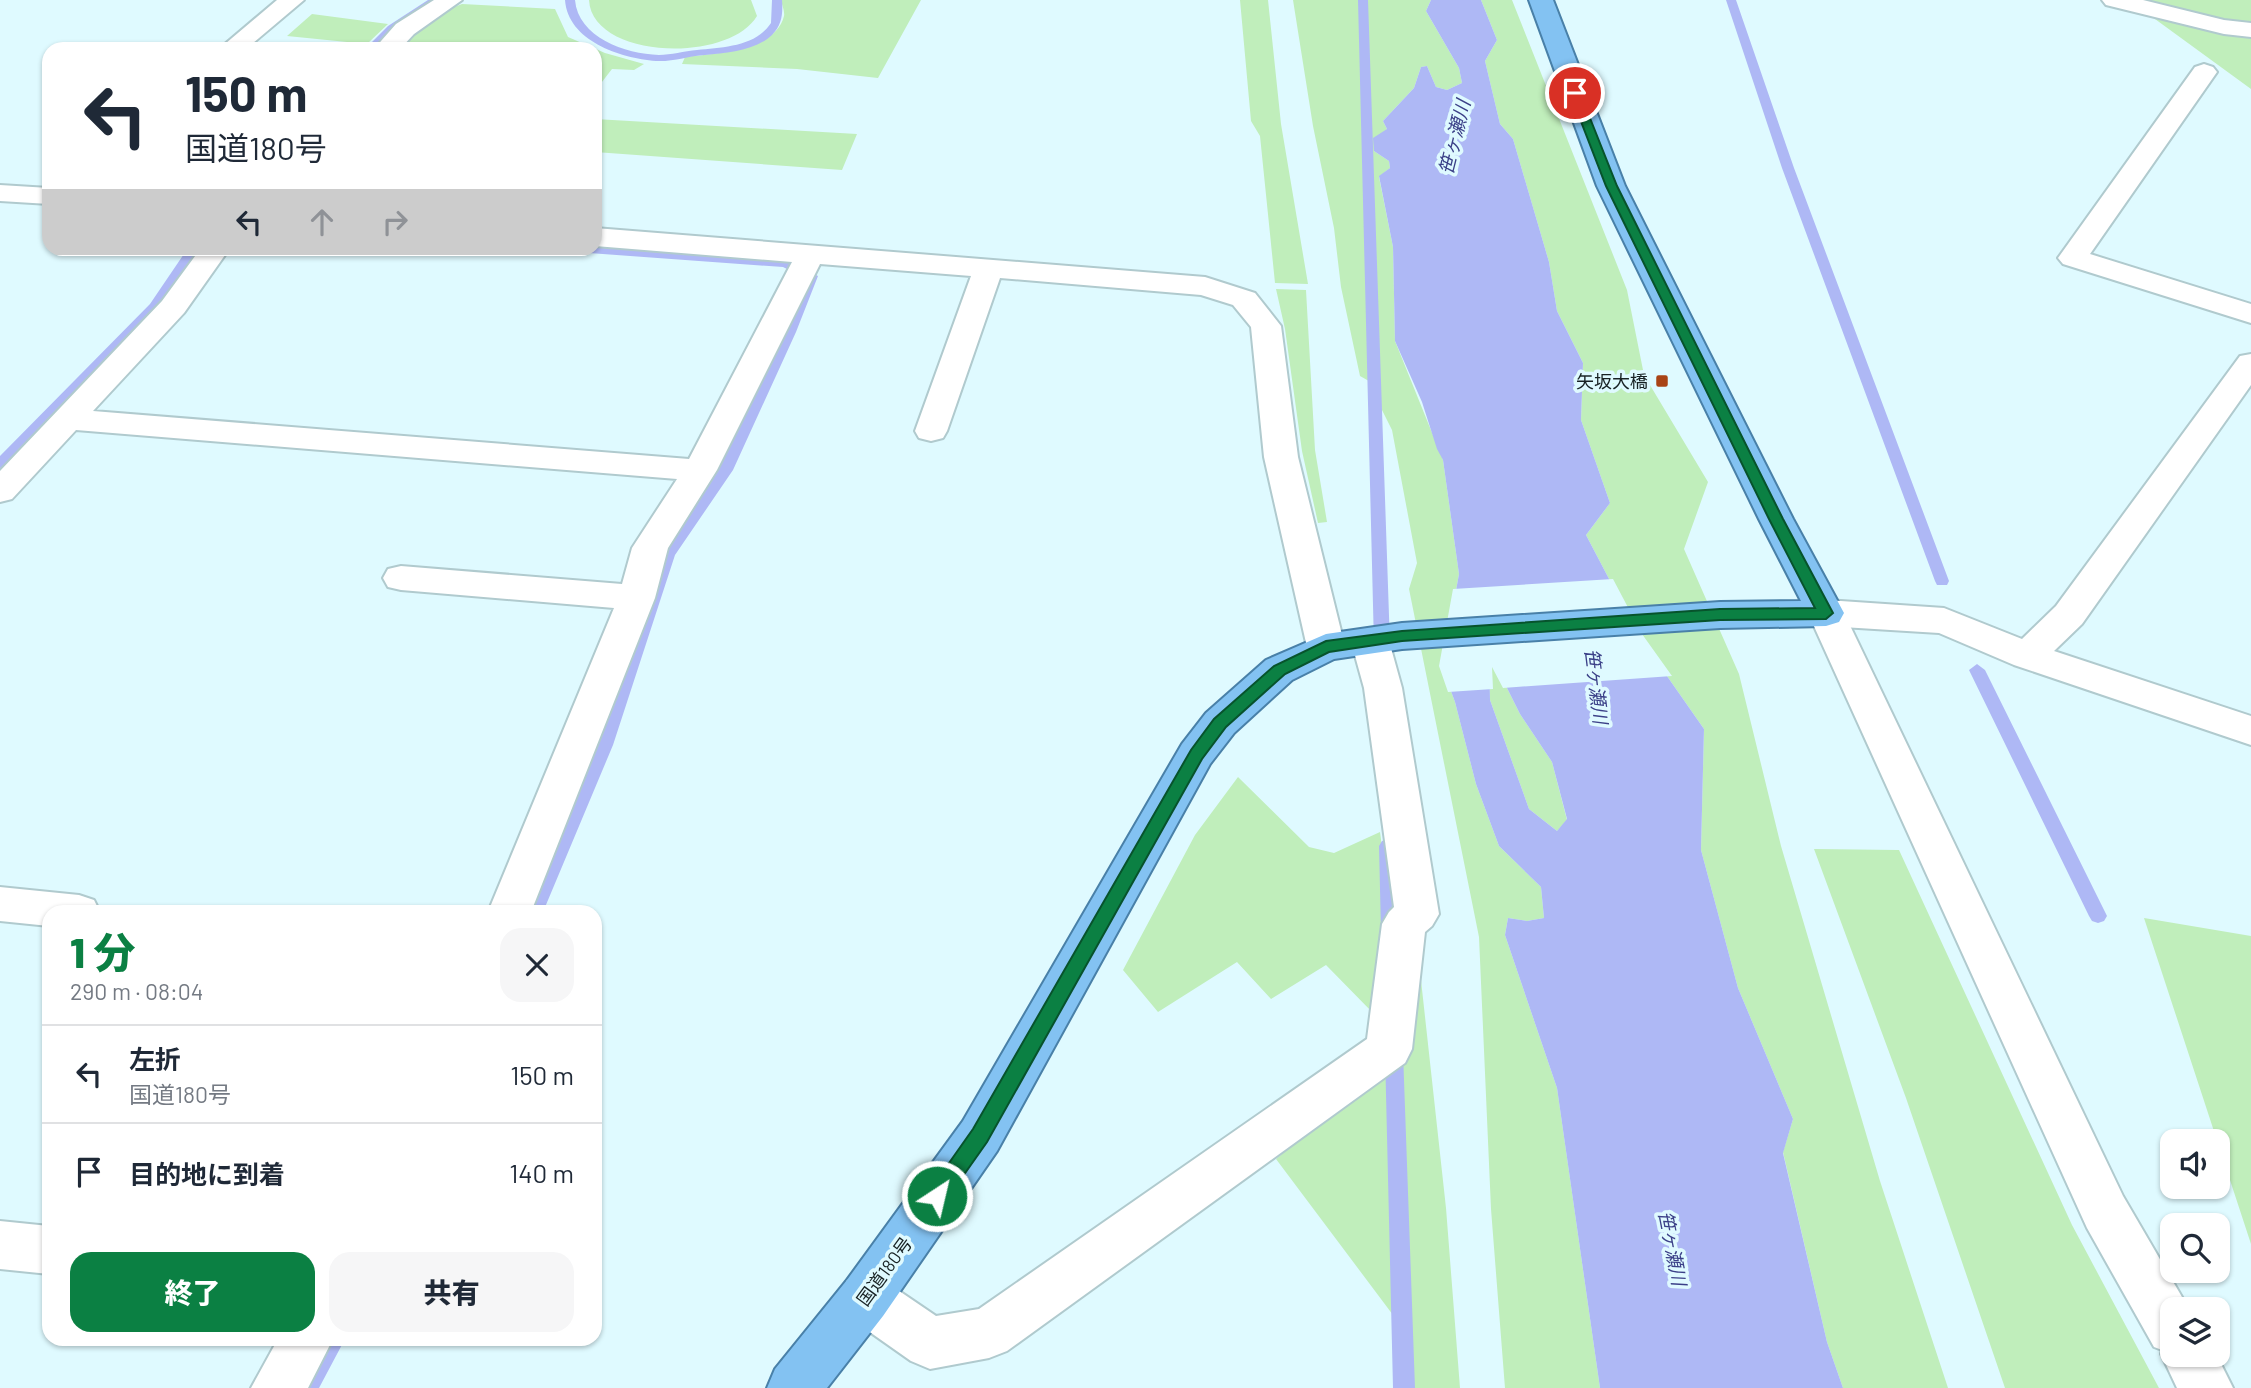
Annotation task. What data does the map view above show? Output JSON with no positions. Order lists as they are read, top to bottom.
{
  "streets": {
    "highway": ["国道180号"]
  },
  "water": ["笹ヶ瀬川"],
  "places": {
    "transit": ["矢坂大橋"]
  },
  "page": {
    "turn": ["150 m", "国道180号"],
    "heading": ["1 分", "290 m · 08:04"],
    "list": [
      {
        "name": "左折",
        "note": "国道180号",
        "value": "150 m"
      },
      {
        "name": "目的地に到着",
        "value": "140 m"
      }
    ],
    "buttons": ["終了", "共有"]
  }
}
